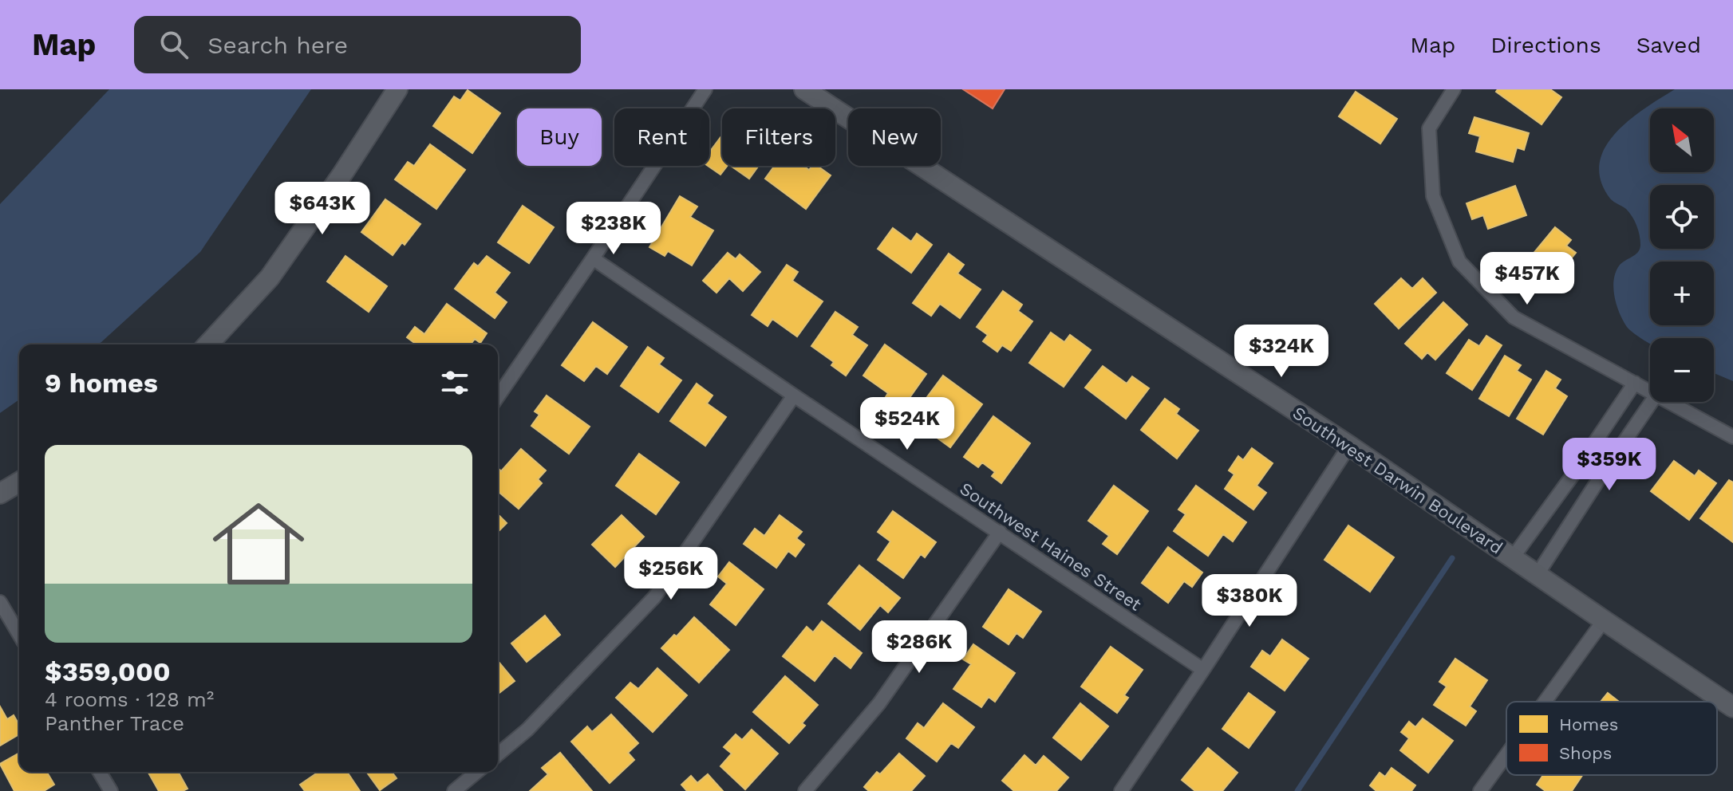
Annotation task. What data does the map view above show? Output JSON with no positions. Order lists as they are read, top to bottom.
{
  "streets": {
    "street": ["Southwest Darwin Boulevard", "Southwest Haines Street"]
  },
  "legend": ["Homes", "Shops"],
  "north": "top left",
  "page": {
    "header": "Map",
    "search": "Search here",
    "nav": ["Map", "Directions", "Saved"],
    "map_buttons": ["+", "−"],
    "chip": [
      "Buy",
      "Rent",
      "Filters",
      "New"
    ],
    "price": [
      "$643K",
      "$238K",
      "$457K",
      "$324K",
      "$524K",
      "$359K",
      "$256K",
      "$380K",
      "$286K"
    ],
    "heading": "9 homes",
    "list": [
      {
        "name": "$359,000",
        "note": "4 rooms · 128 m² · Panther Trace"
      }
    ]
  }
}
